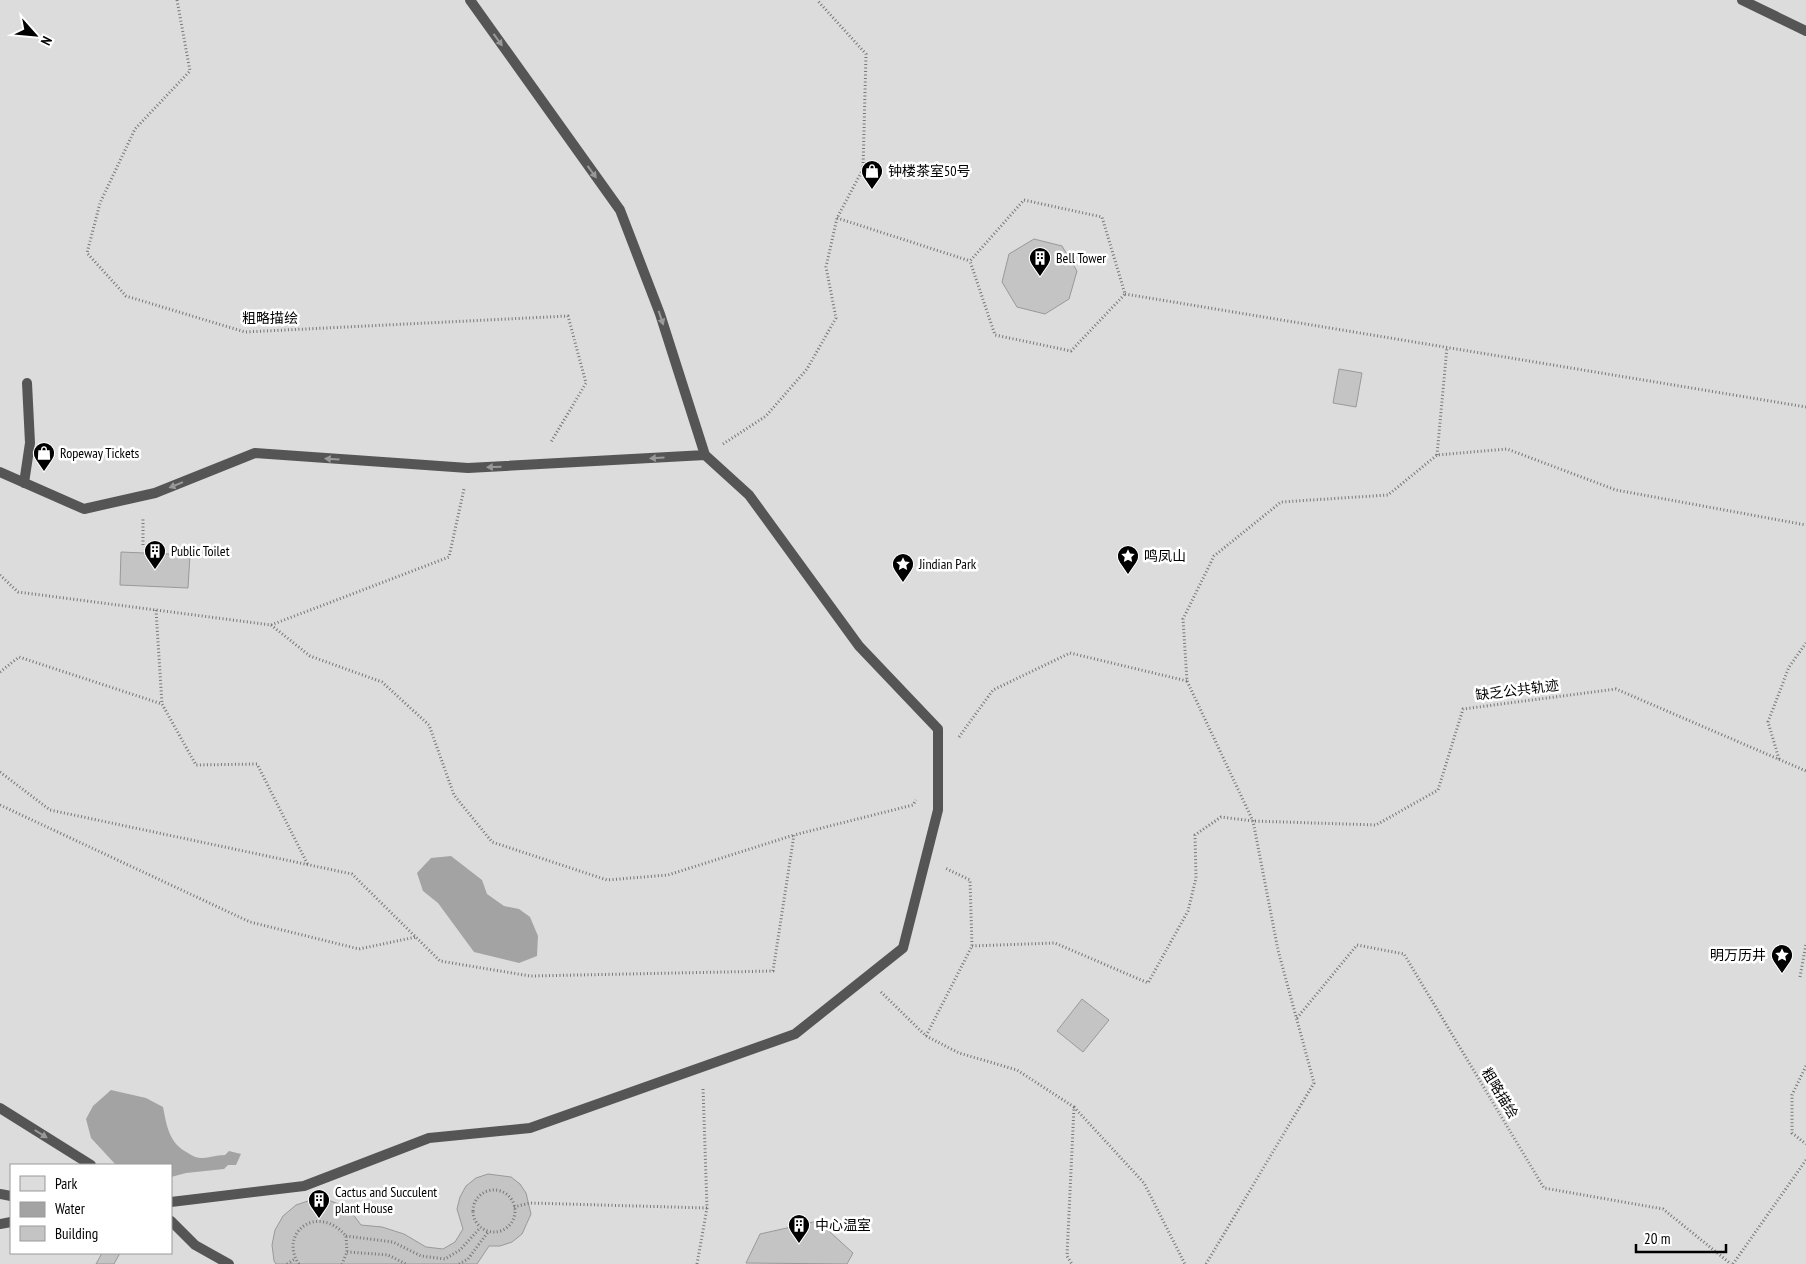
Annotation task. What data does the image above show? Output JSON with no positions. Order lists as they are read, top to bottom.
{
  "streets": {
    "path": ["粗略描绘", "缺乏公共轨迹"]
  },
  "places": {
    "shop": ["钟楼茶室50号", "Ropeway Tickets"],
    "building": [
      "Bell Tower",
      "Public Toilet",
      "Cactus and Succulent plant House",
      "中心温室"
    ],
    "place": ["鸣凤山", "Jindian Park", "明万历井"]
  },
  "legend": ["Park", "Water", "Building"],
  "scale_bar": "20 m",
  "north": "bottom right"
}
